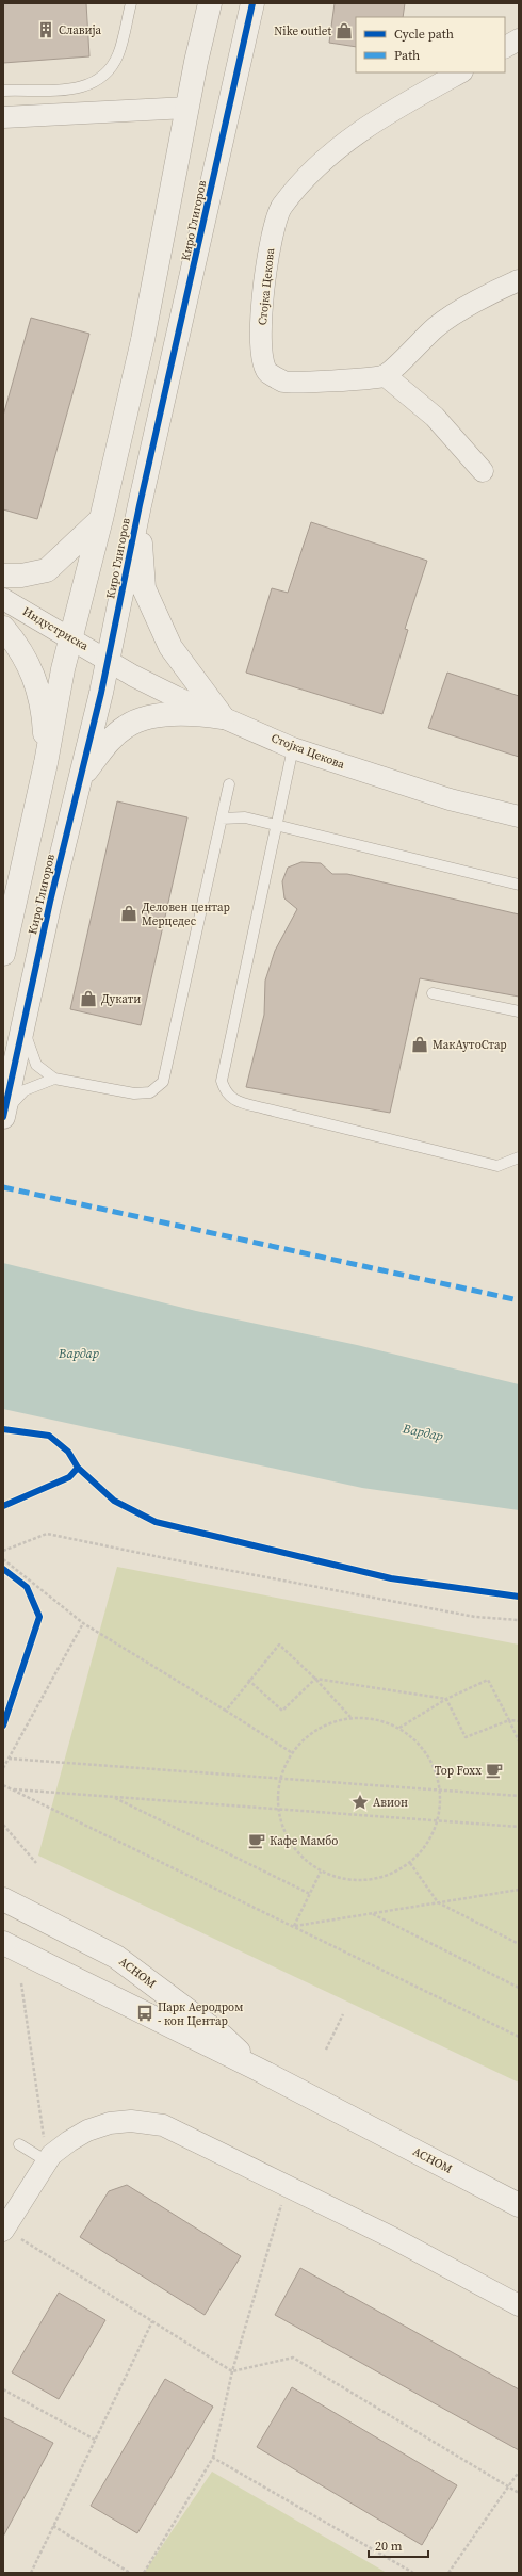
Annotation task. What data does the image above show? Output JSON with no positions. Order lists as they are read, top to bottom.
{
  "streets": {
    "street": [
      "Киро Глигоров",
      "Стојка Цекова",
      "Индустриска",
      "АСНОМ"
    ]
  },
  "crossings": [
    ["Киро Глигоров", "Стојка Цекова"],
    ["Киро Глигоров", "Индустриска"],
    ["Стојка Цекова", "Индустриска"]
  ],
  "water": ["Вардар"],
  "places": {
    "building": ["Славија"],
    "shop": [
      "Nike outlet",
      "Деловен центар Мерцедес",
      "Дукати",
      "МакАутоСтар"
    ],
    "cafe": ["Top Foxx", "Кафе Мамбо"],
    "place": ["Авион"],
    "bus stop": ["Парк Аеродром - кон Центар"]
  },
  "legend": ["Cycle path", "Path"],
  "scale_bar": "20 m"
}
